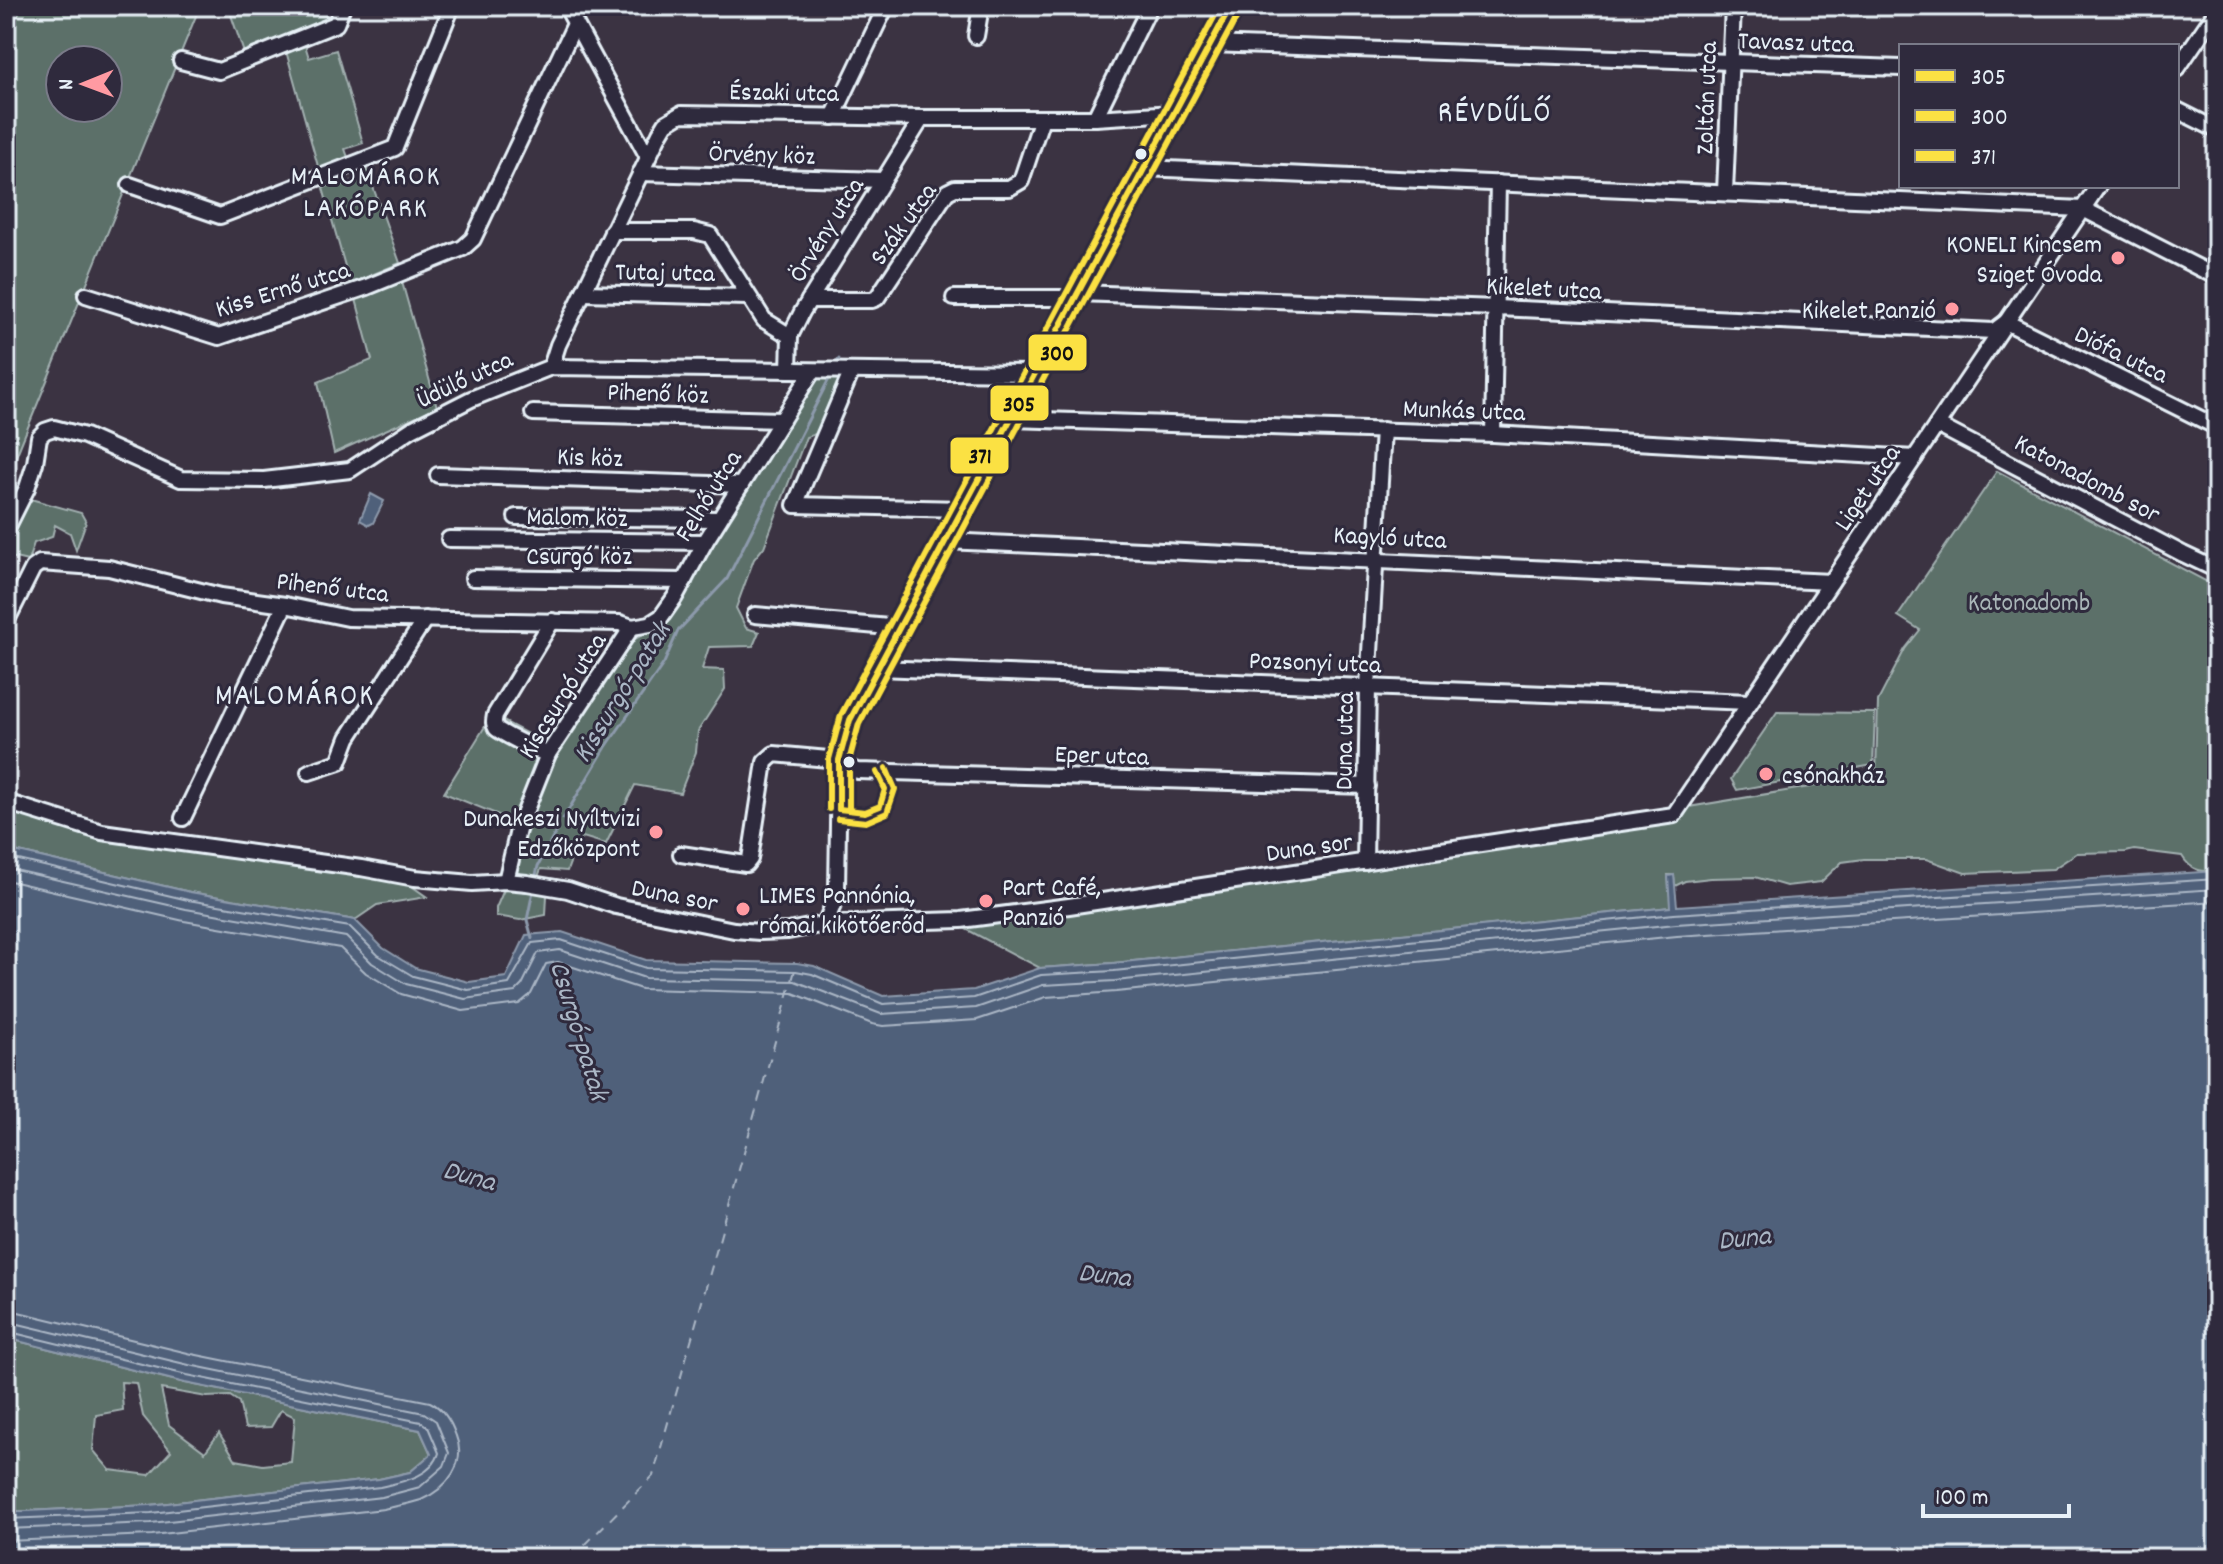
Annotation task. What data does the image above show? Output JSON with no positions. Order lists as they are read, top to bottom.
{
  "streets": {
    "street": [
      "Tavasz utca",
      "Északi utca",
      "Zoltán utca",
      "Örvény köz",
      "Szák utca",
      "Örvény utca",
      "Tutaj utca",
      "Kikelet utca",
      "Kiss Ernő utca",
      "Diófa utca",
      "Üdülő utca",
      "Pihenő köz",
      "Munkás utca",
      "Kis köz",
      "Katonadomb sor",
      "Liget utca",
      "Felhő utca",
      "Malom köz",
      "Kagyló utca",
      "Csurgó köz",
      "Pihenő utca",
      "Pozsonyi utca",
      "Kiscsurgó utca",
      "Duna utca",
      "Eper utca",
      "Duna sor"
    ]
  },
  "crossings": [
    ["Tavasz utca", "Zoltán utca"],
    ["Északi utca", "Örvény köz"],
    ["Északi utca", "Szák utca"],
    ["Északi utca", "Örvény utca"],
    ["Északi utca", "Tutaj utca"],
    ["Északi utca", "Üdülő utca"],
    ["Örvény köz", "Örvény utca"],
    ["Szák utca", "Örvény utca"],
    ["Örvény utca", "Üdülő utca"],
    ["Kikelet utca", "Diófa utca"],
    ["Kikelet utca", "Liget utca"],
    ["Diófa utca", "Liget utca"],
    ["Üdülő utca", "Felhő utca"],
    ["Pihenő köz", "Felhő utca"],
    ["Munkás utca", "Liget utca"],
    ["Munkás utca", "Duna utca"],
    ["Kis köz", "Felhő utca"],
    ["Katonadomb sor", "Liget utca"],
    ["Liget utca", "Kagyló utca"],
    ["Liget utca", "Pozsonyi utca"],
    ["Liget utca", "Duna sor"],
    ["Felhő utca", "Malom köz"],
    ["Felhő utca", "Csurgó köz"],
    ["Felhő utca", "Pihenő utca"],
    ["Felhő utca", "Kiscsurgó utca"],
    ["Kagyló utca", "Duna utca"],
    ["Pihenő utca", "Kiscsurgó utca"],
    ["Pozsonyi utca", "Duna utca"],
    ["Kiscsurgó utca", "Duna sor"],
    ["Duna utca", "Eper utca"],
    ["Duna utca", "Duna sor"]
  ],
  "districts": ["RÉVDŰLŐ", "MALOMÁROK LAKÓPARK", "MALOMÁROK"],
  "water": ["Kissurgó-patak", "Csurgó-patak", "Duna"],
  "parks": ["Katonadomb"],
  "places": [
    "KONELI Kincsem Sziget Óvoda",
    "Kikelet Panzió",
    "csónakház",
    "Dunakeszi Nyíltvizi Edzőközpont",
    "Part Café, Panzió",
    "LIMES Pannónia, római kikötőerőd"
  ],
  "lines": ["transit line 305", "transit line 371", "transit line 300"],
  "legend": ["305", "300", "371"],
  "scale_bar": "100 m",
  "north": "left"
}
